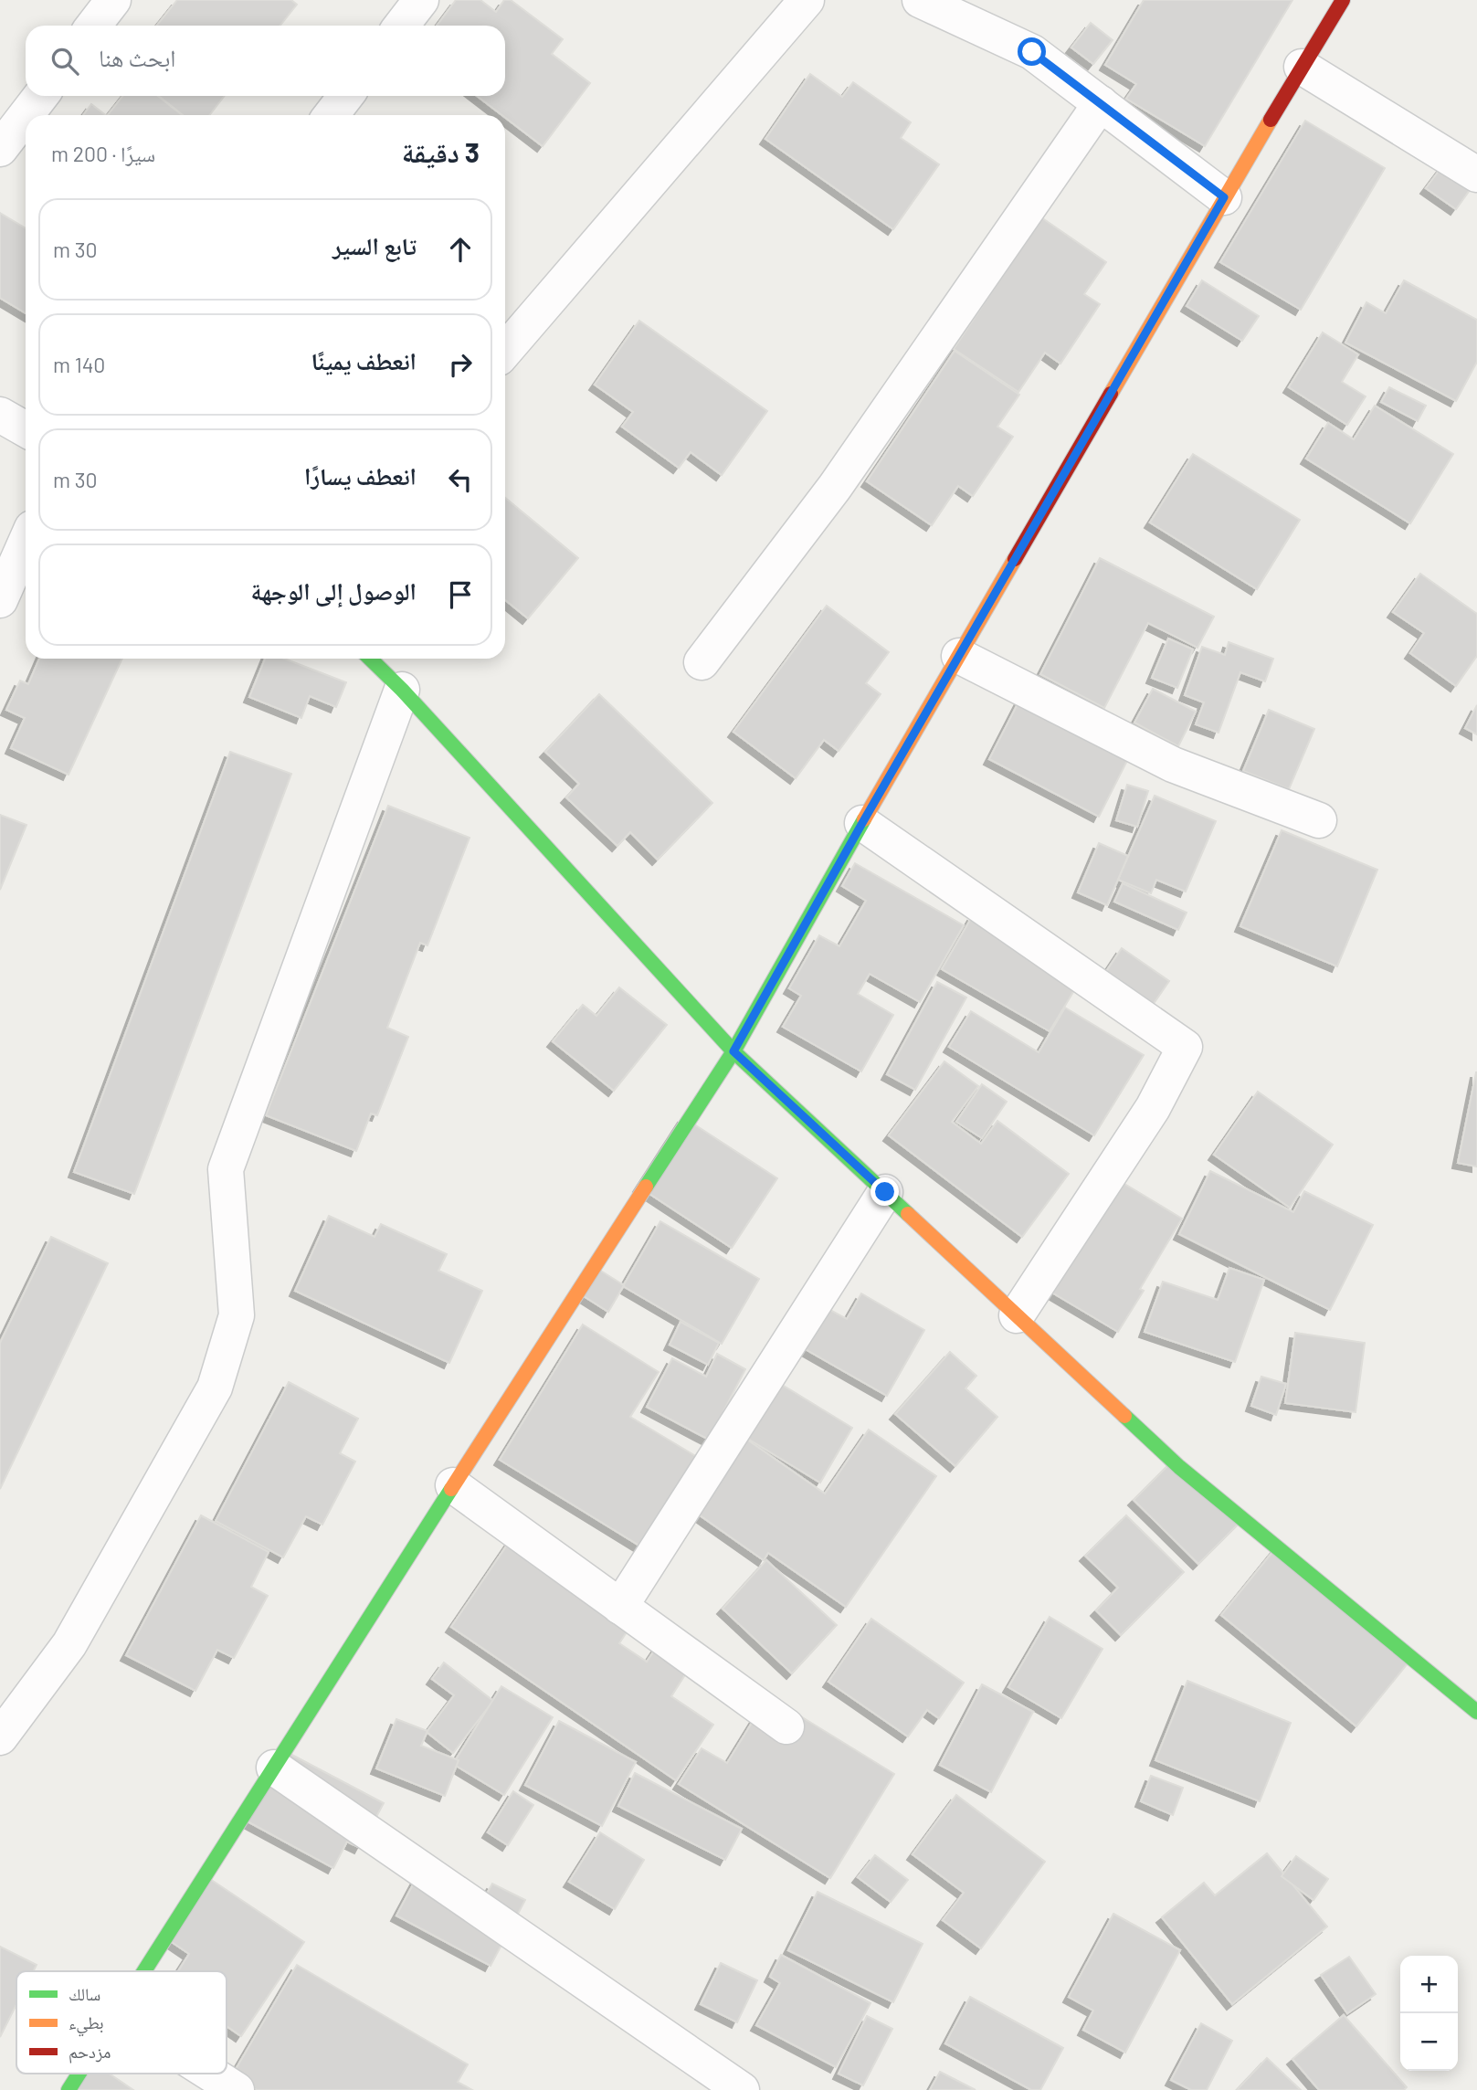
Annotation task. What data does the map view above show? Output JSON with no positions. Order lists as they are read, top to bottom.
{
  "legend": ["سالك", "بطيء", "مزدحم"],
  "page": {
    "search": "ابحث هنا",
    "heading": ["3 دقيقة", "سيرًا · 200 m"],
    "list": [
      ["تابع السير", "30 m"],
      ["انعطف يمينًا", "140 m"],
      ["انعطف يسارًا", "30 m"],
      "الوصول إلى الوجهة"
    ],
    "map_buttons": ["+", "−"]
  }
}
